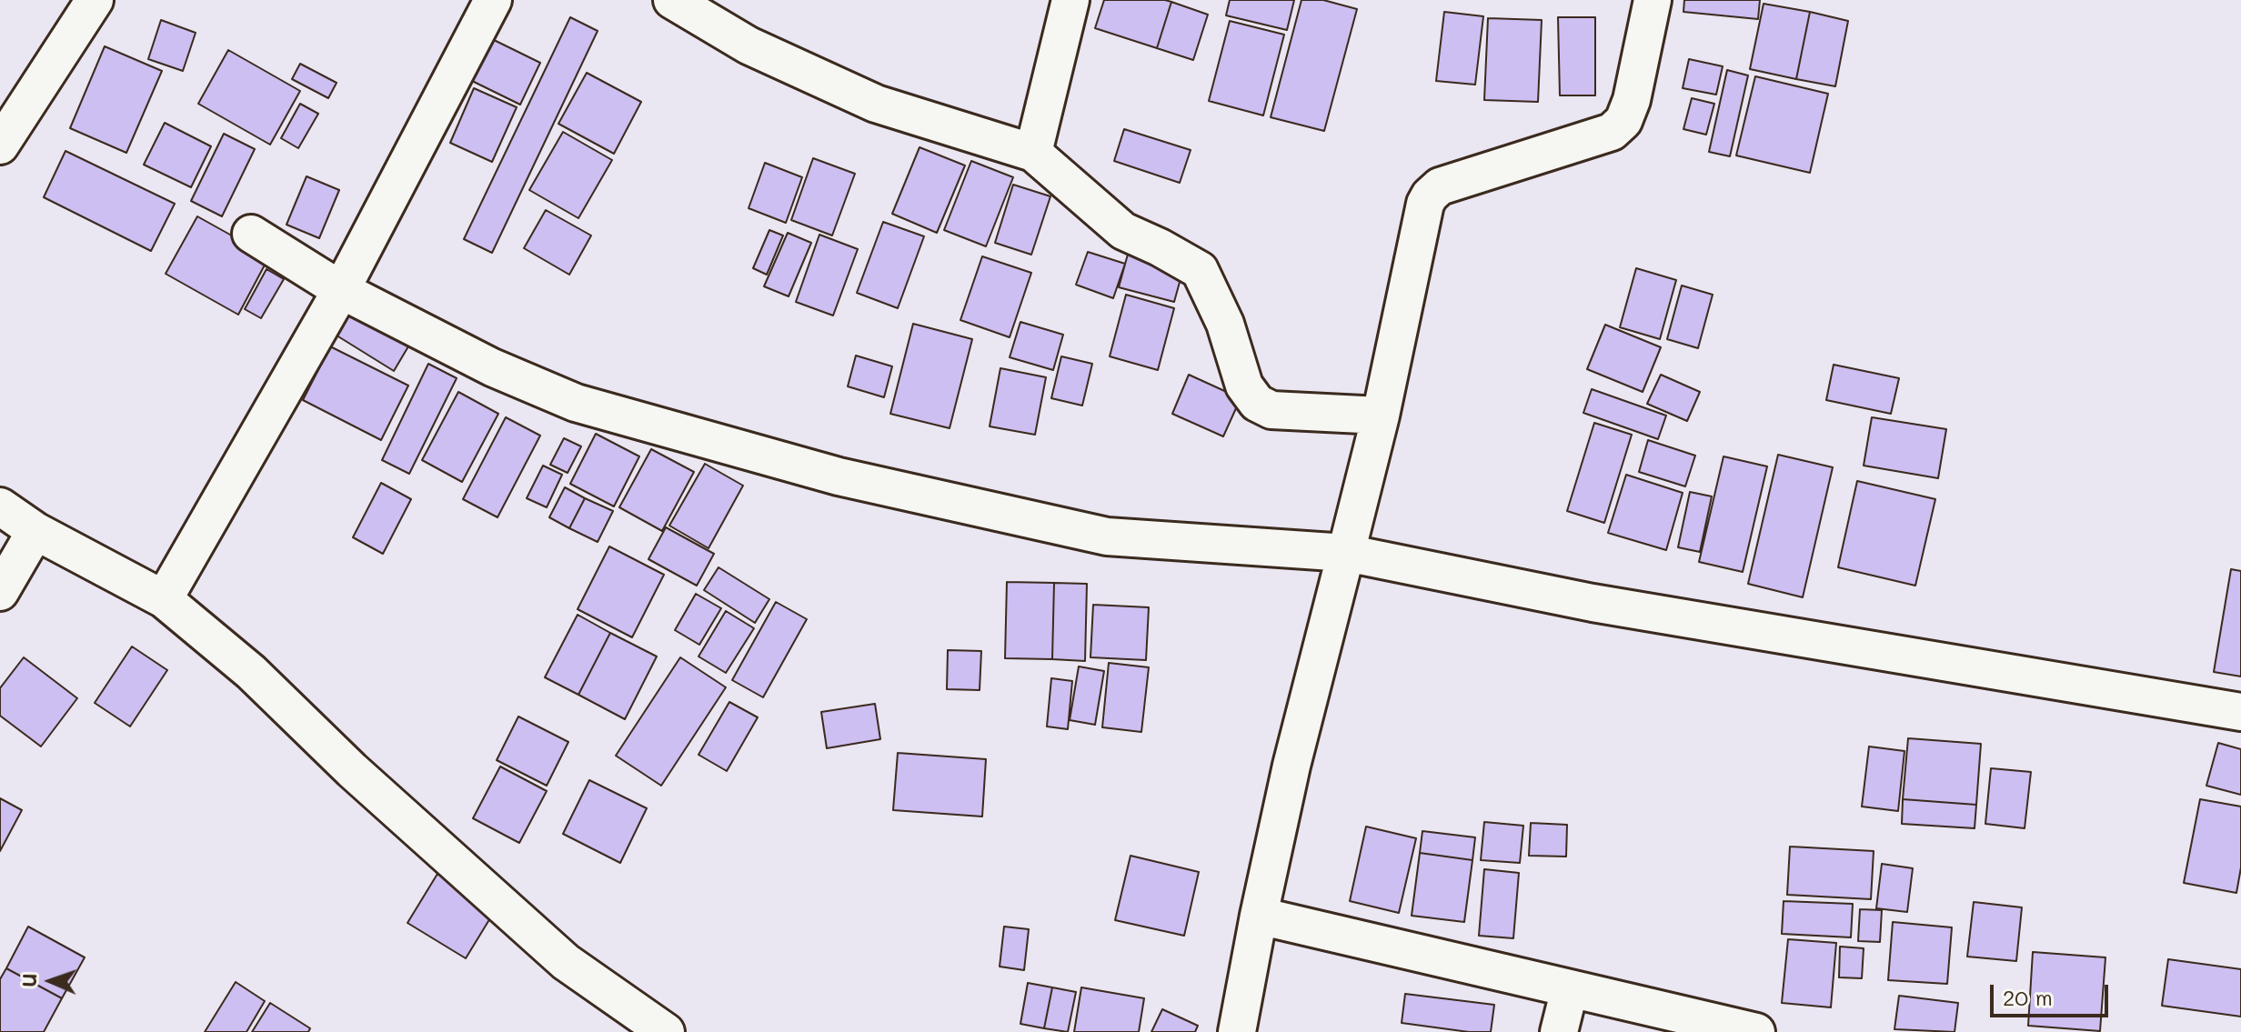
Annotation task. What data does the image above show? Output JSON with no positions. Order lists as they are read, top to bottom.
{
  "scale_bar": "20 m",
  "north": "left"
}
